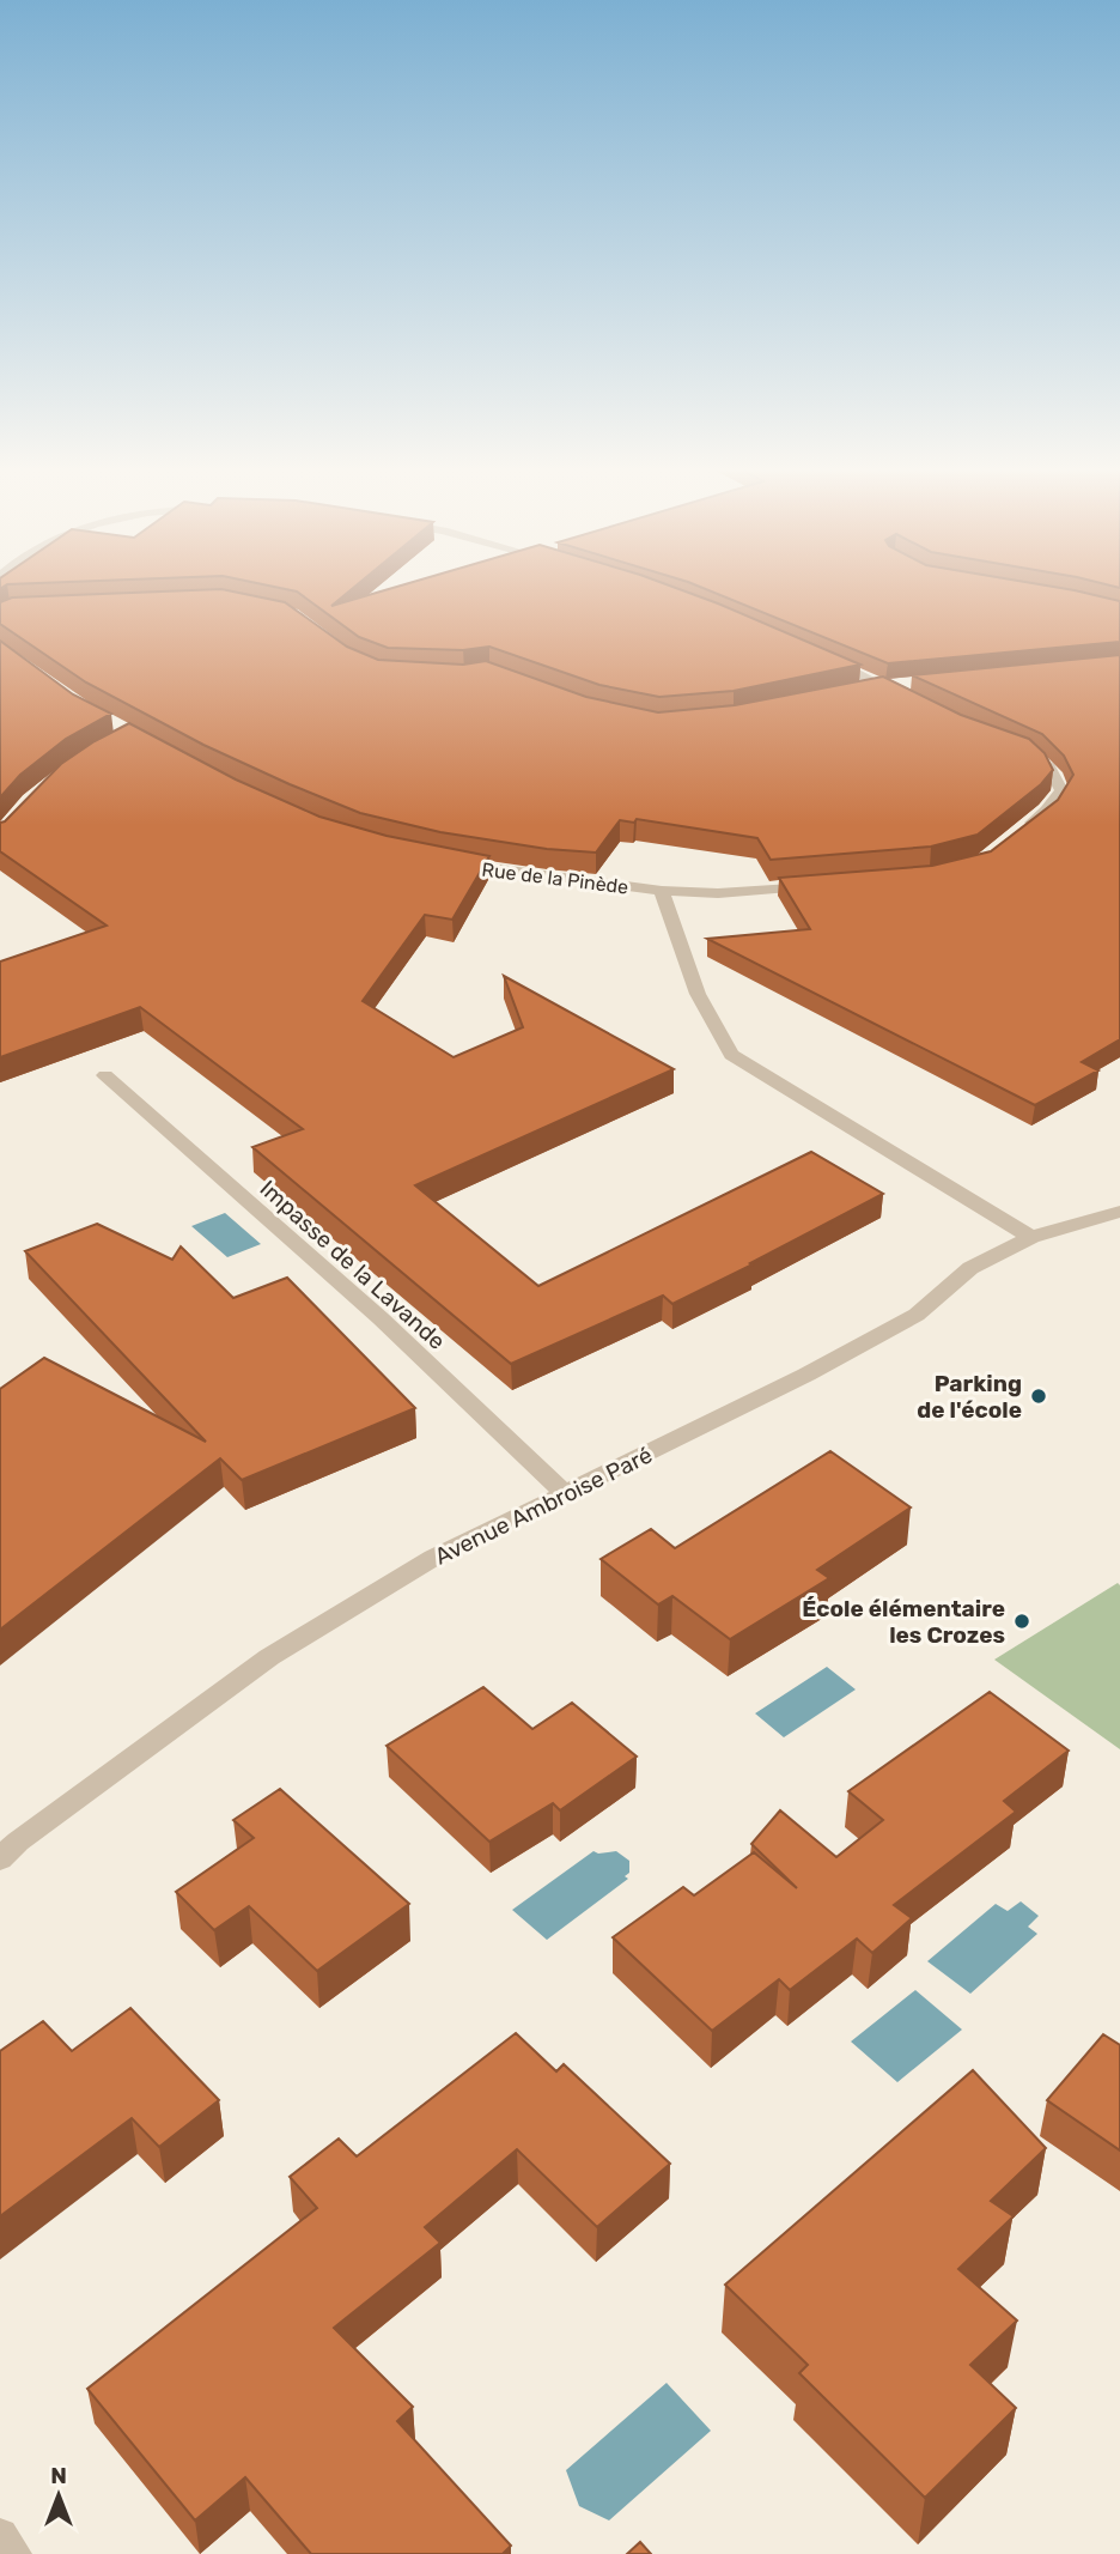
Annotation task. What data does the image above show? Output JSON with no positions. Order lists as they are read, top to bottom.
{
  "streets": {
    "street": ["Rue de la Pinède", "Impasse de la Lavande", "Avenue Ambroise Paré"]
  },
  "crossings": [
    ["Rue de la Pinède", "Avenue Ambroise Paré"],
    ["Impasse de la Lavande", "Avenue Ambroise Paré"]
  ],
  "places": ["Parking de l'école", "École élémentaire les Crozes"],
  "north": "top"
}
